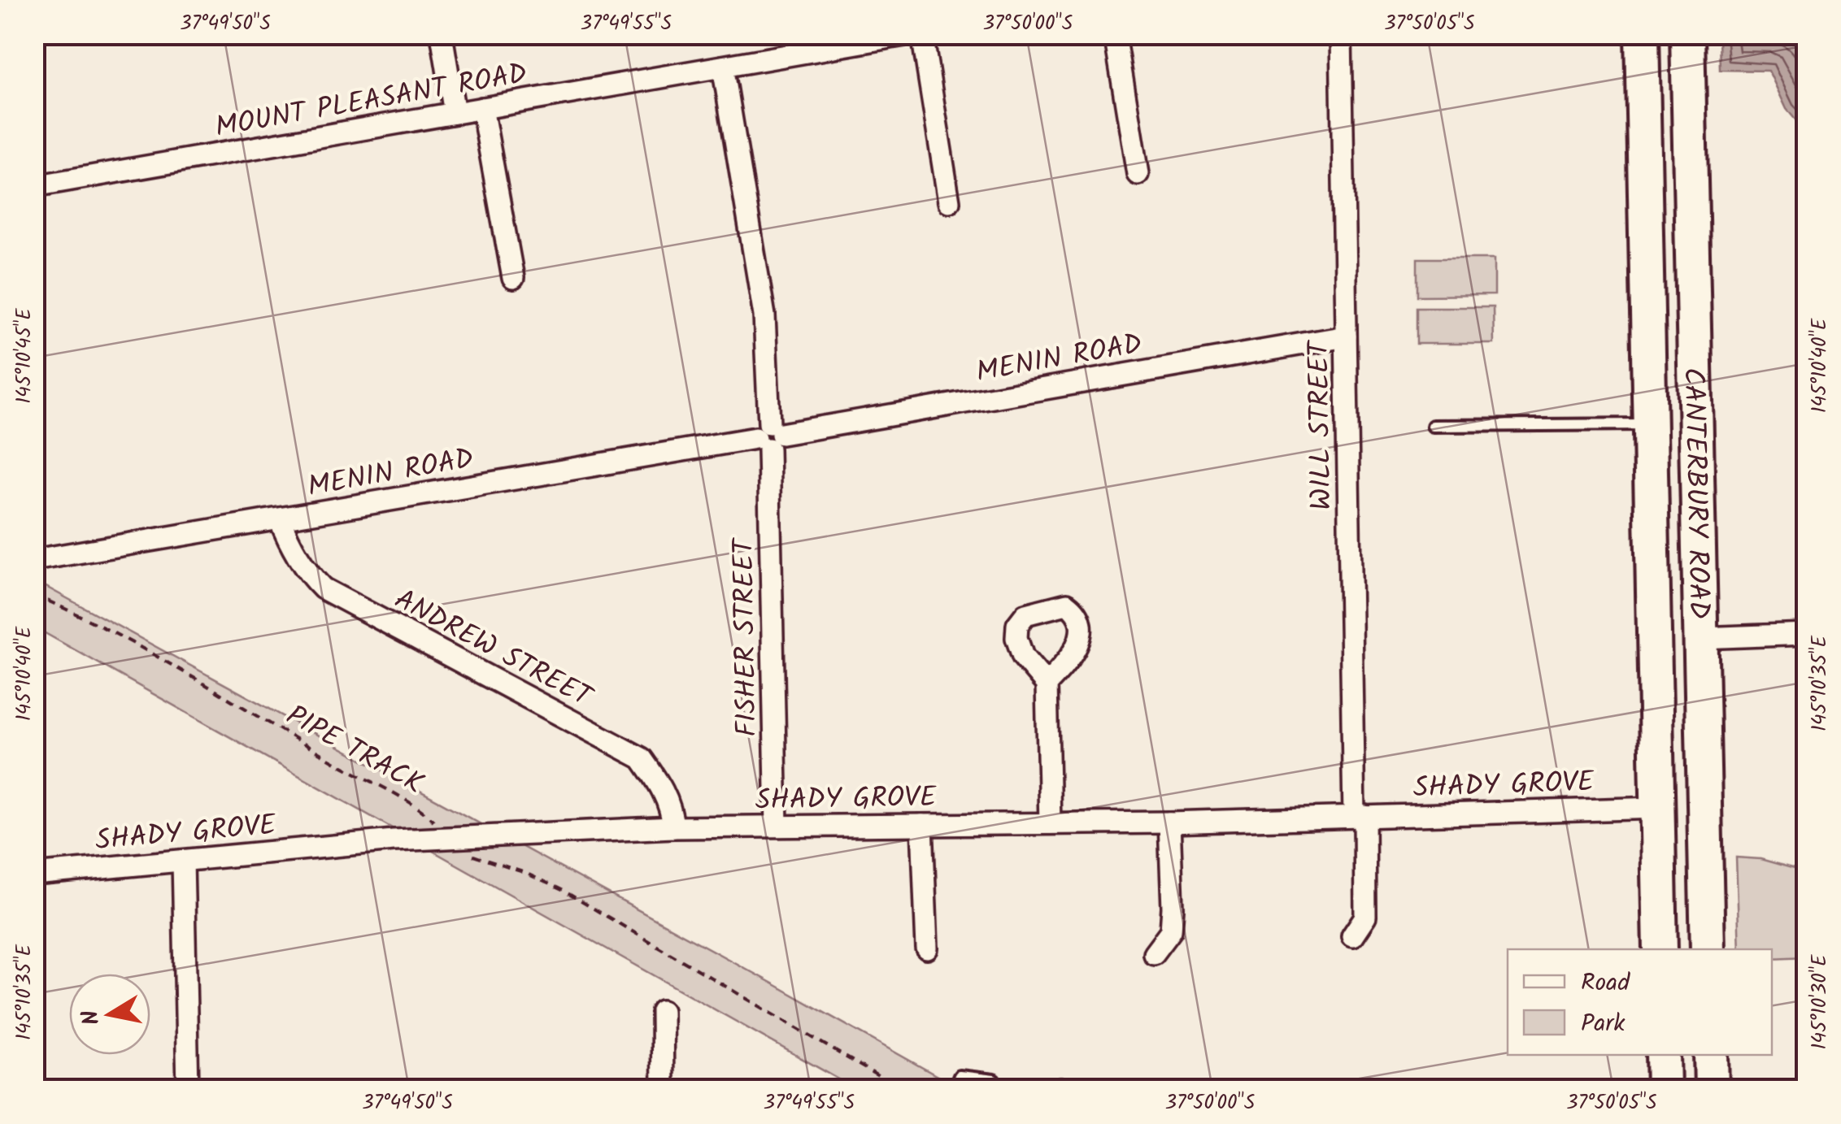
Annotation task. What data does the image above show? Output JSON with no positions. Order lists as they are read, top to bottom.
{
  "streets": {
    "main road": ["CANTERBURY ROAD"],
    "street": [
      "MOUNT PLEASANT ROAD",
      "MENIN ROAD",
      "WILL STREET",
      "FISHER STREET",
      "ANDREW STREET",
      "SHADY GROVE"
    ],
    "path": ["PIPE TRACK"]
  },
  "crossings": [
    ["MOUNT PLEASANT ROAD", "FISHER STREET"],
    ["MENIN ROAD", "WILL STREET"],
    ["MENIN ROAD", "FISHER STREET"],
    ["MENIN ROAD", "ANDREW STREET"],
    ["WILL STREET", "SHADY GROVE"],
    ["CANTERBURY ROAD", "SHADY GROVE"],
    ["FISHER STREET", "SHADY GROVE"],
    ["ANDREW STREET", "SHADY GROVE"],
    ["PIPE TRACK", "SHADY GROVE"]
  ],
  "legend": ["Road", "Park"],
  "north": "left",
  "coordinates": [
    "37°49'50\"S",
    "37°49'55\"S",
    "37°50'00\"S",
    "37°50'05\"S",
    "145°10'45\"E",
    "145°10'40\"E",
    "145°10'35\"E",
    "145°10'30\"E"
  ]
}
